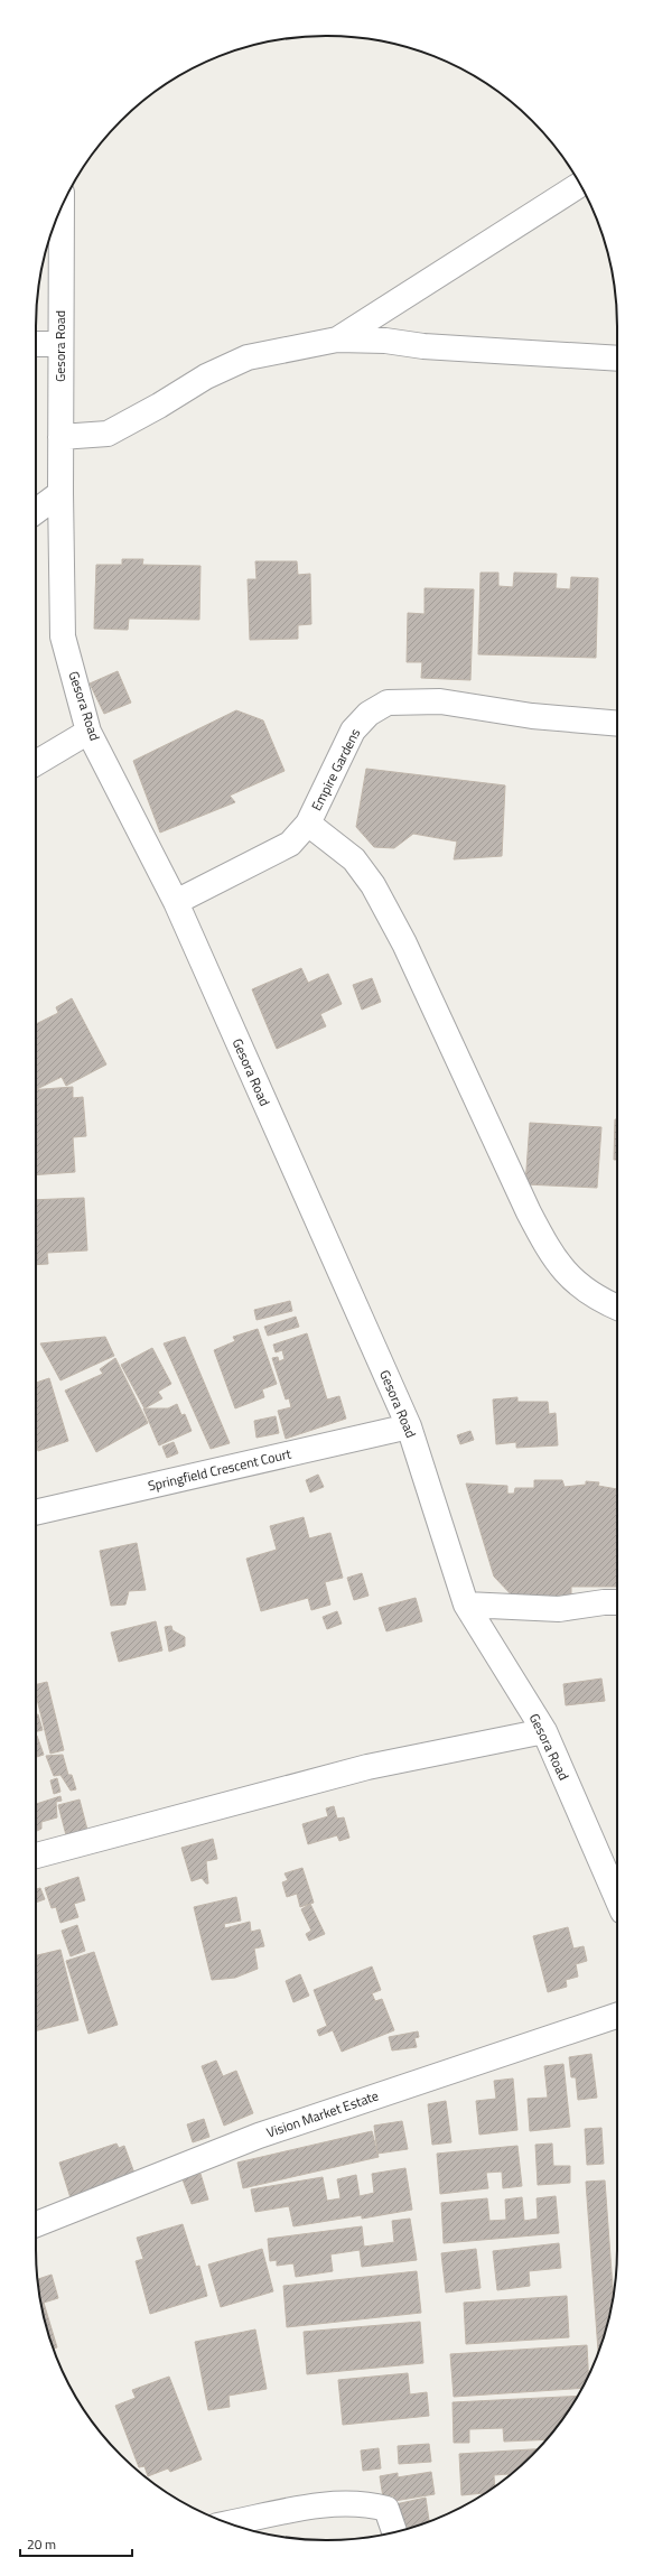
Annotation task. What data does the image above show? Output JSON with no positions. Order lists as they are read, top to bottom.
{
  "streets": {
    "street": [
      "Gesora Road",
      "Empire Gardens",
      "Springfield Crescent Court",
      "Vision Market Estate"
    ]
  },
  "crossings": [
    ["Gesora Road", "Empire Gardens"],
    ["Gesora Road", "Springfield Crescent Court"]
  ],
  "scale_bar": "20 m"
}
